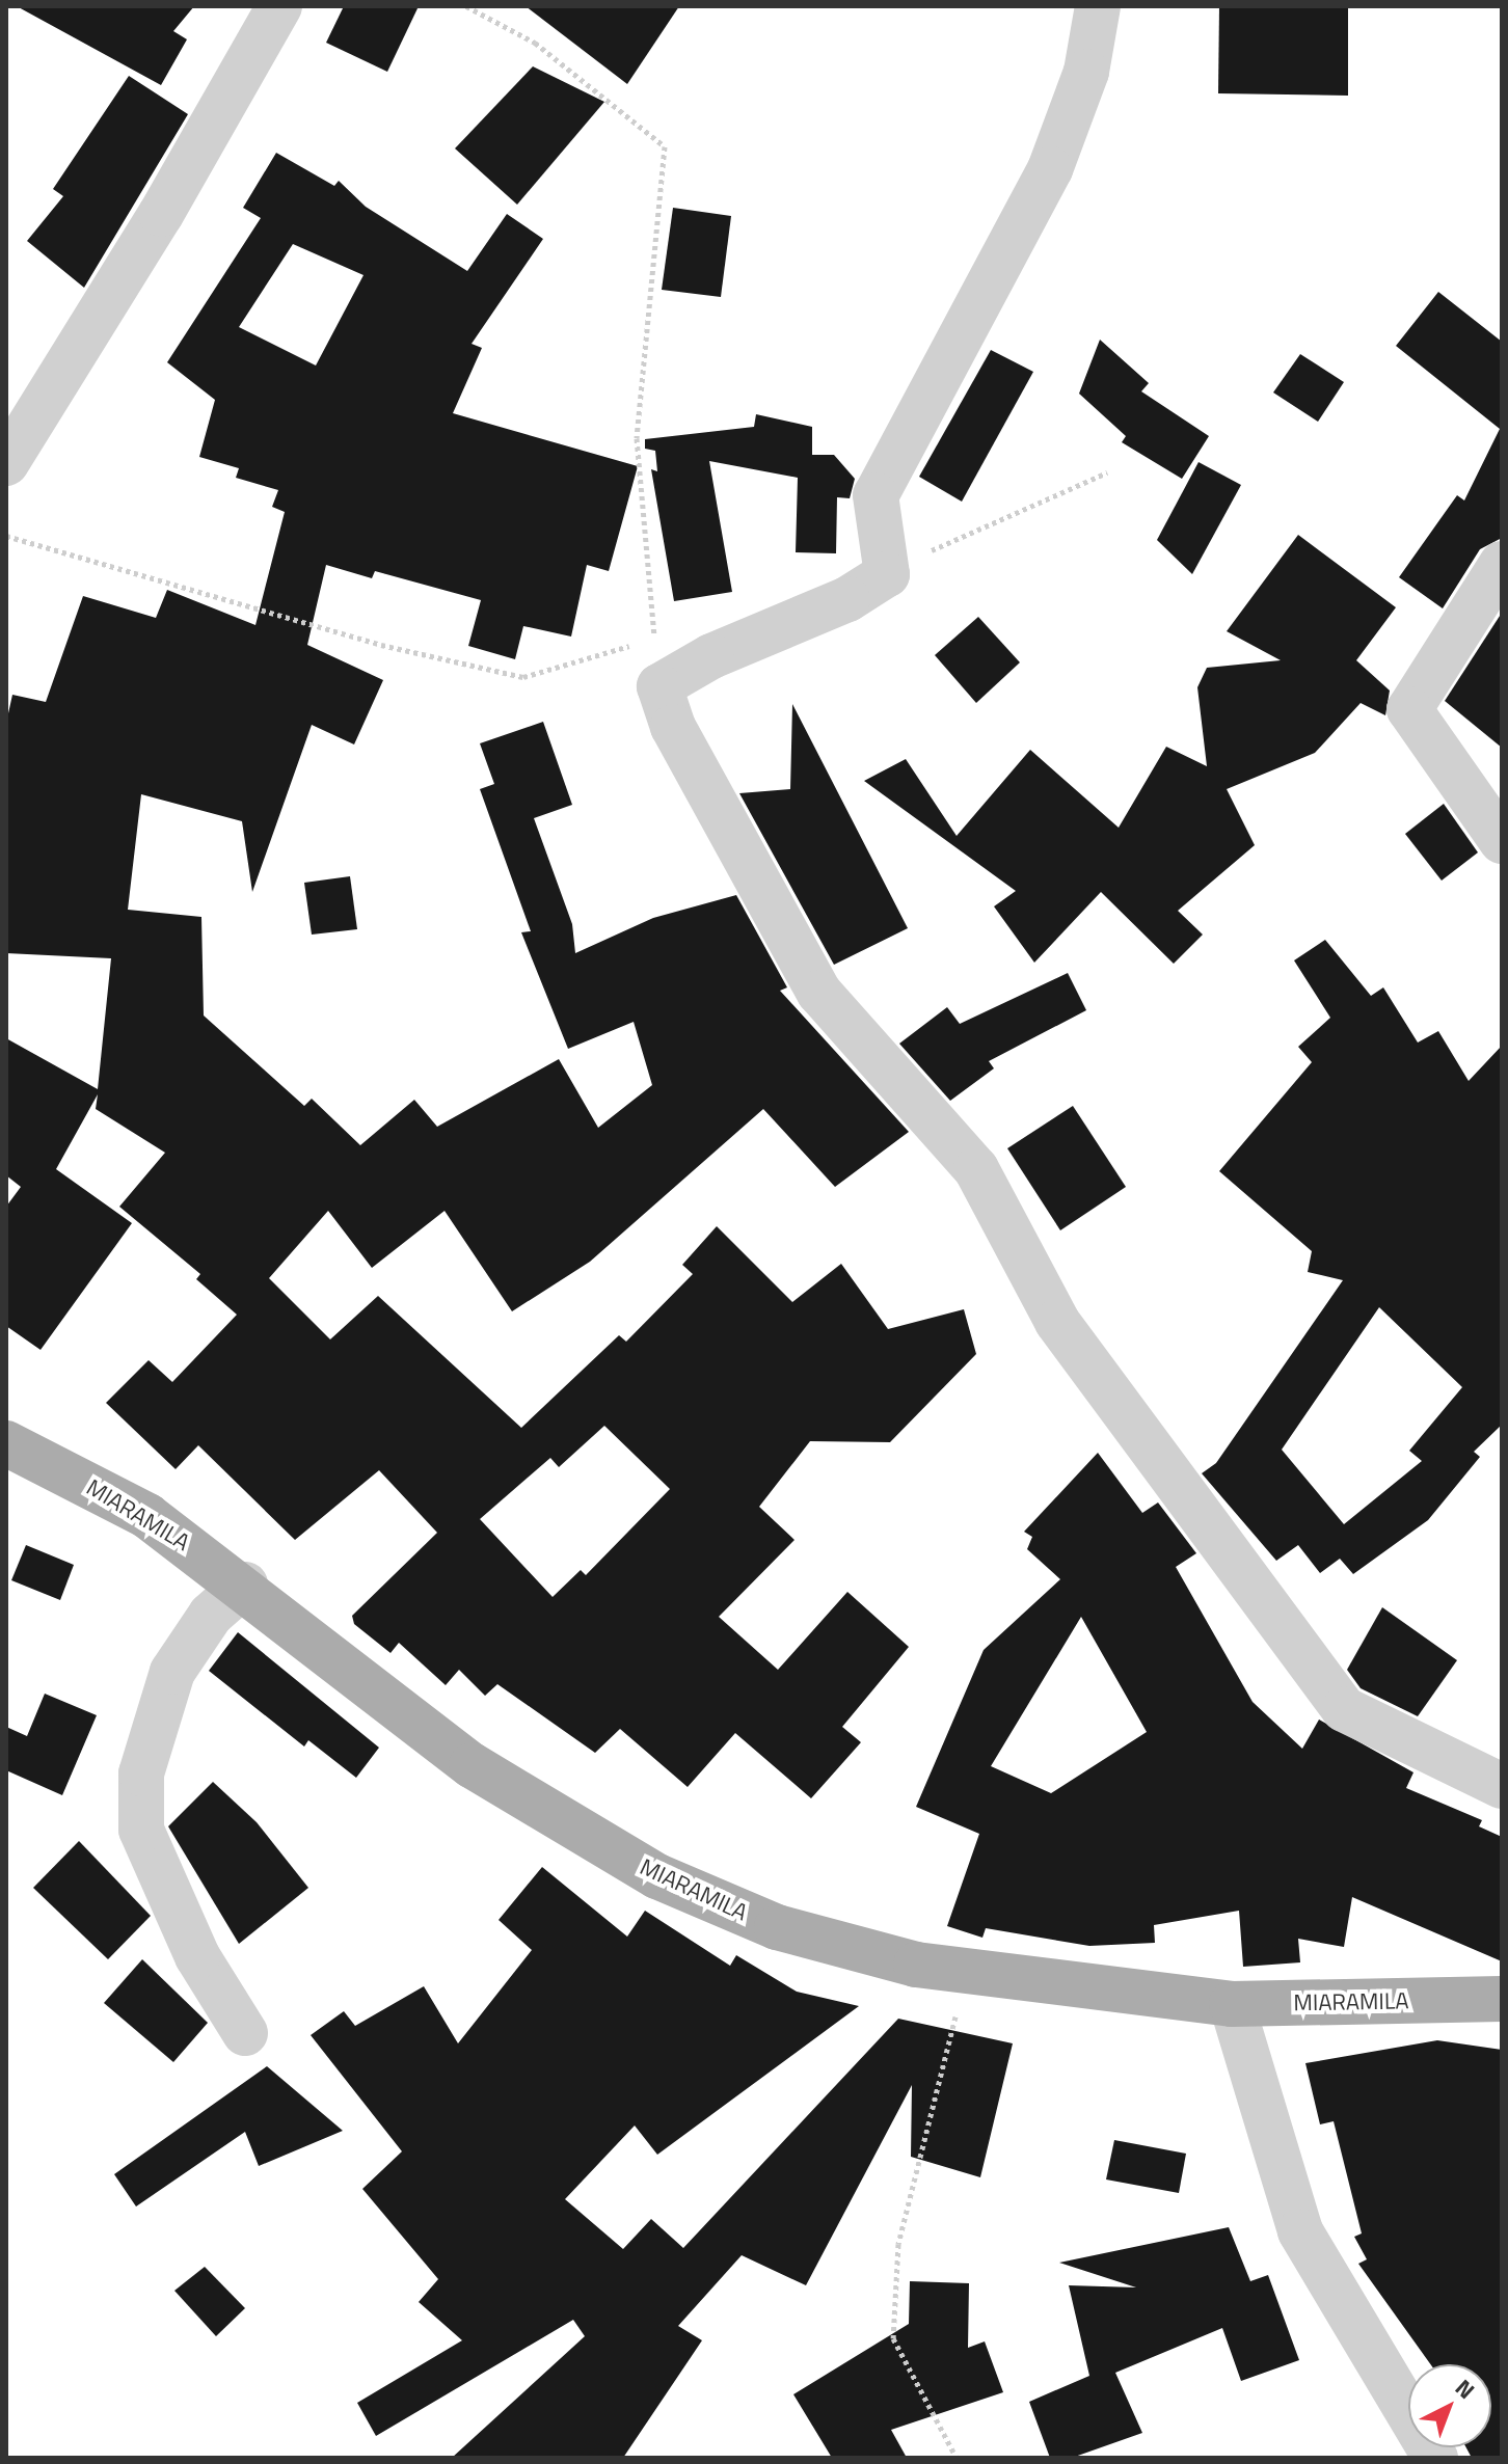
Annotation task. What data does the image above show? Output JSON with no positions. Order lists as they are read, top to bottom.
{
  "streets": {
    "main road": ["MIARAMILA"]
  },
  "north": "top right"
}
